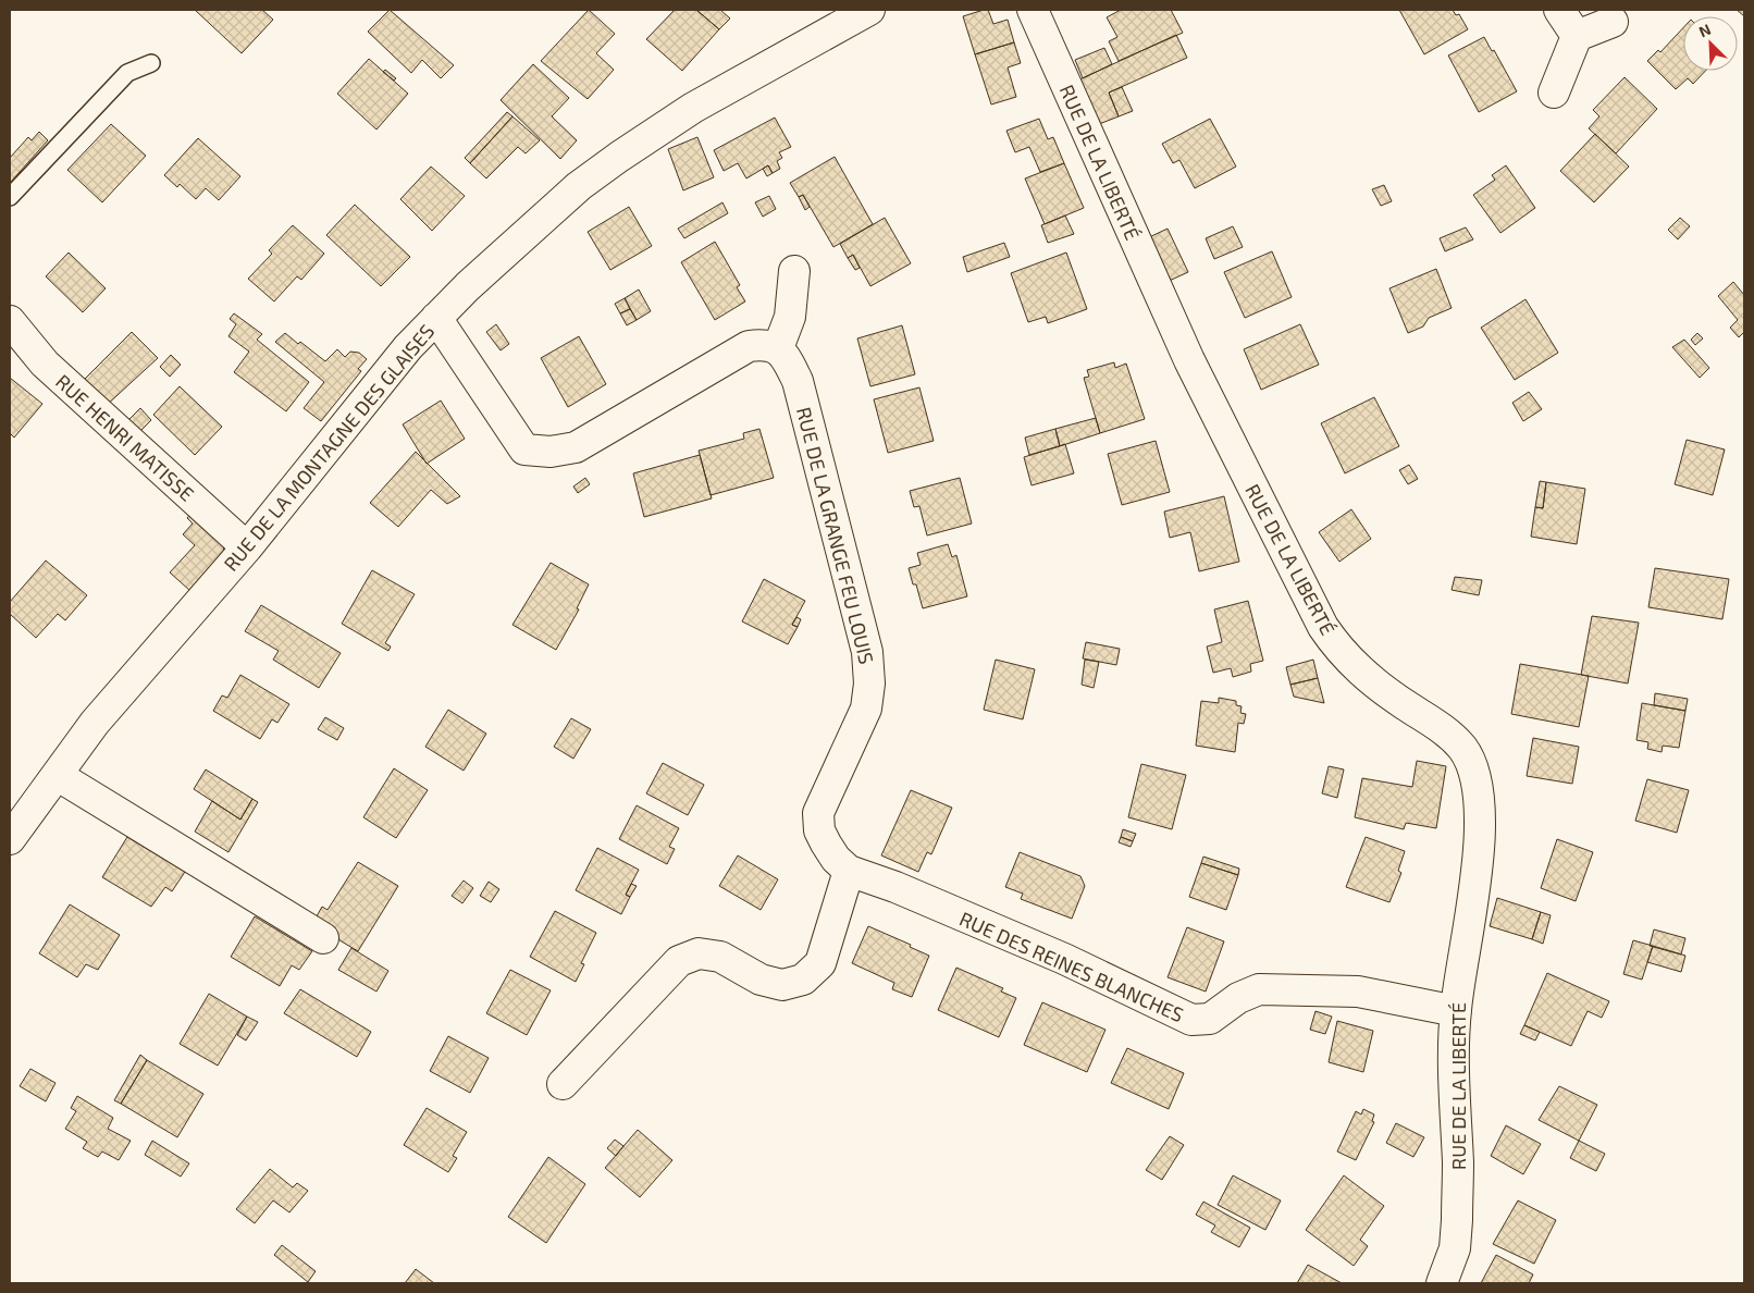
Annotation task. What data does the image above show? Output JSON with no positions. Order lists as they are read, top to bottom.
{
  "streets": {
    "street": [
      "RUE DE LA LIBERTÉ",
      "RUE HENRI MATISSE",
      "RUE DE LA MONTAGNE DES GLAISES",
      "RUE DE LA GRANGE FEU LOUIS",
      "RUE DES REINES BLANCHES"
    ]
  },
  "crossings": [
    ["RUE DE LA LIBERTÉ", "RUE DES REINES BLANCHES"],
    ["RUE HENRI MATISSE", "RUE DE LA MONTAGNE DES GLAISES"],
    ["RUE DE LA GRANGE FEU LOUIS", "RUE DES REINES BLANCHES"]
  ],
  "north": "top left"
}
